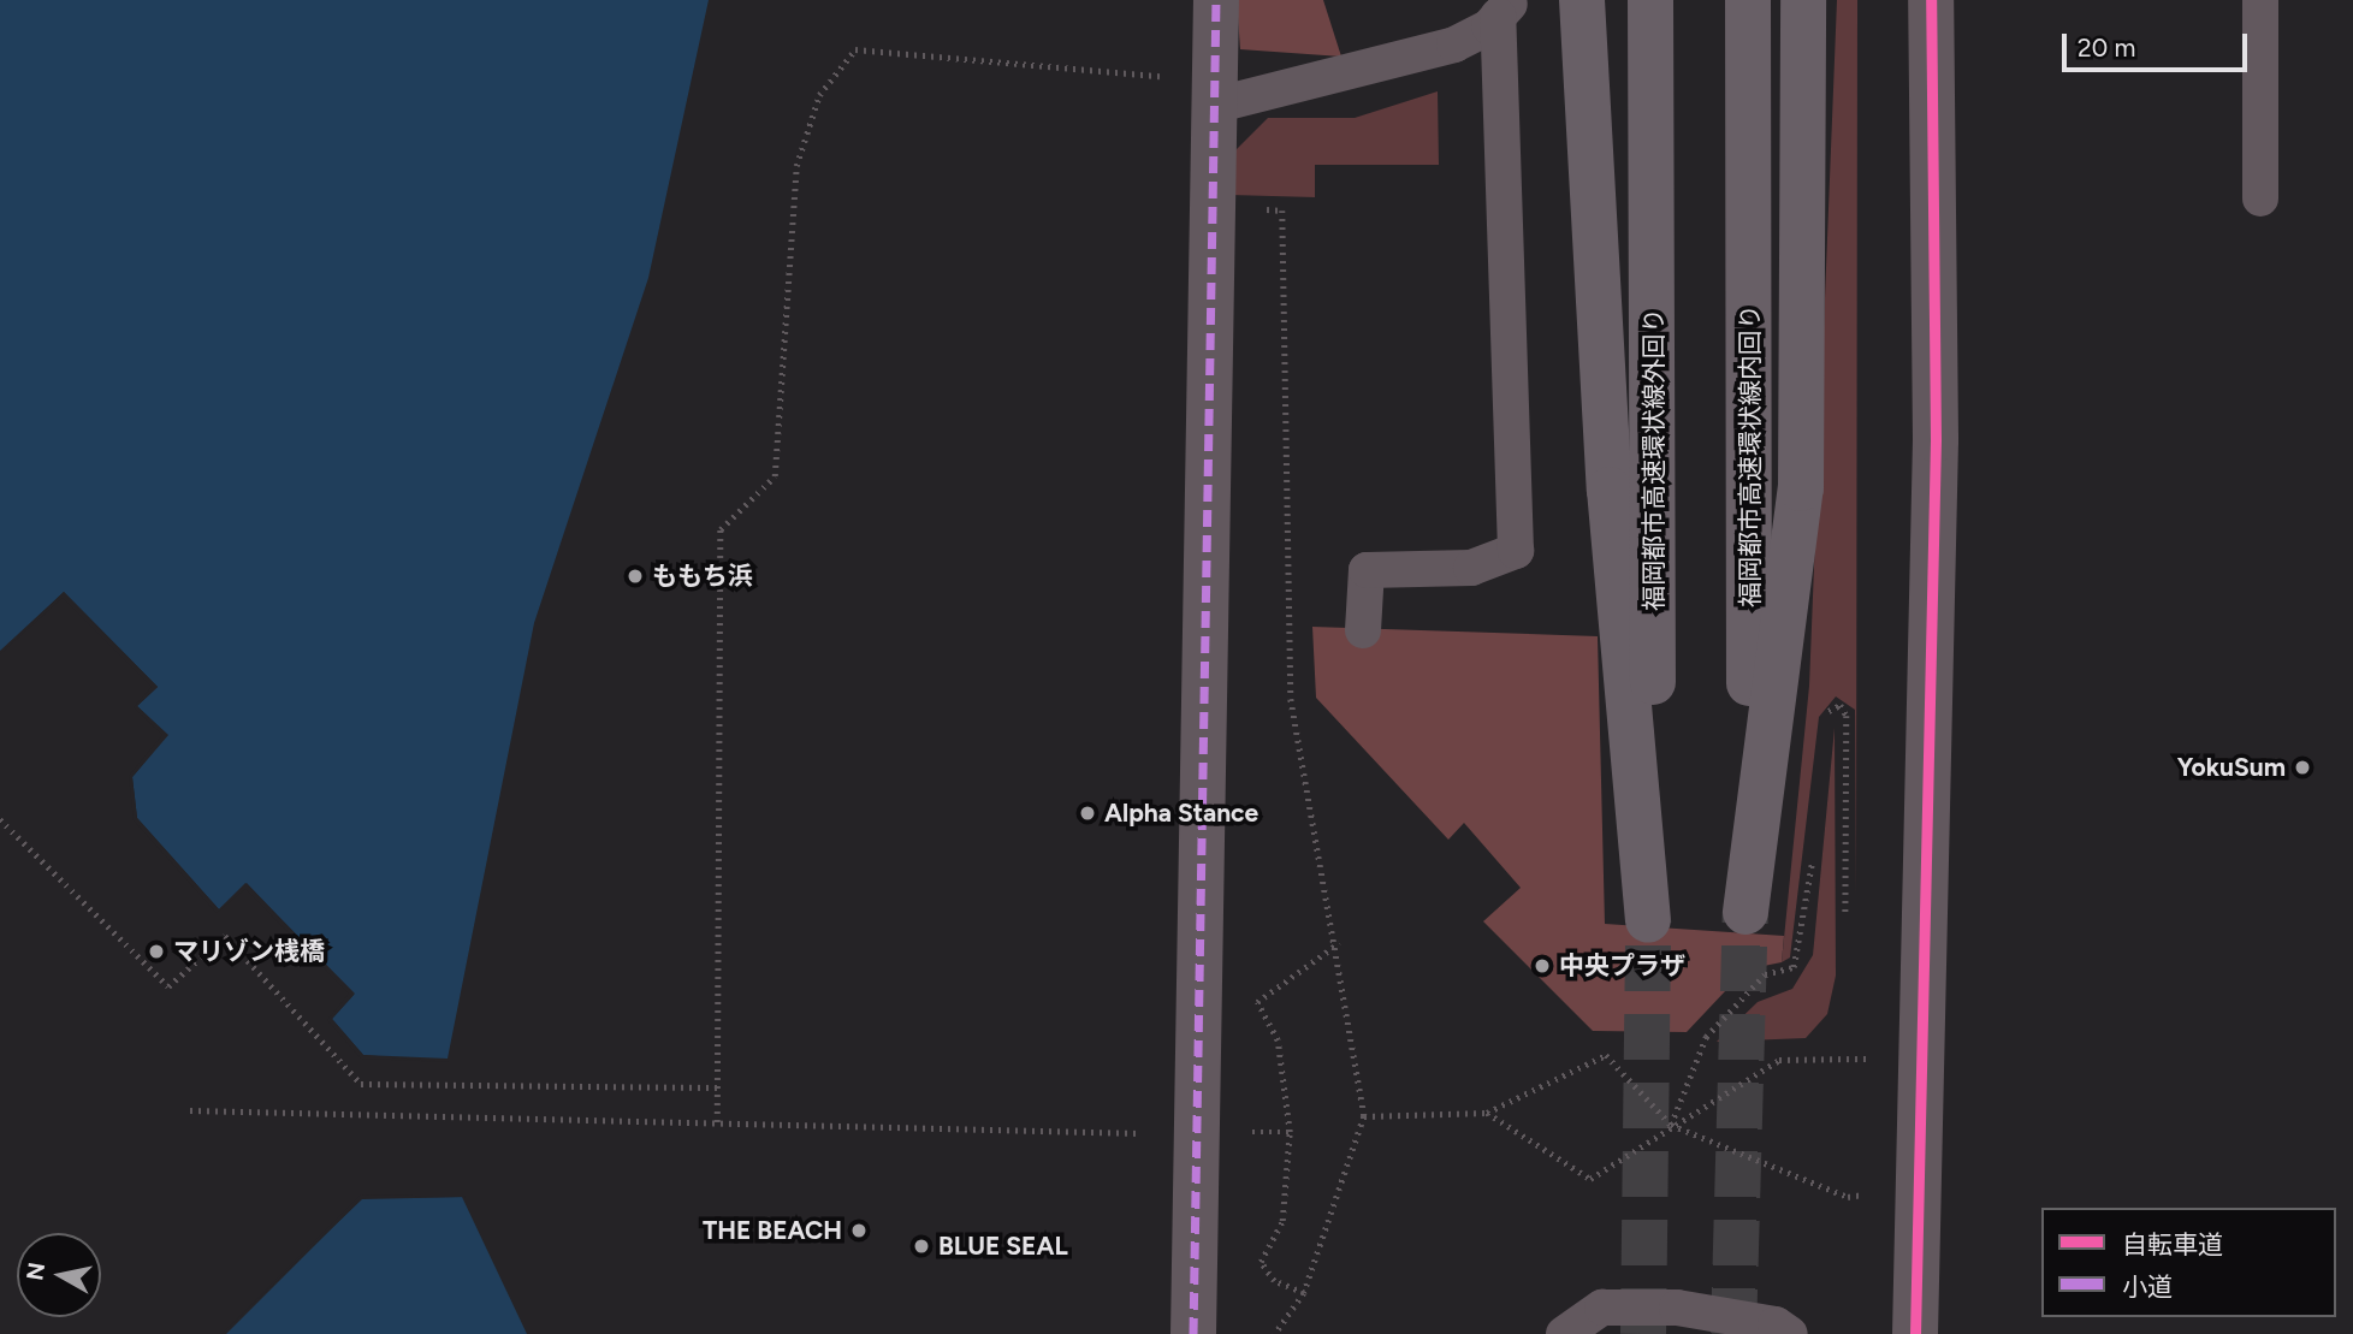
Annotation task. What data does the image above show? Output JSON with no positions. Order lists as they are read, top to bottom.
{
  "streets": {
    "highway": ["福岡都市高速環状線内回り", "福岡都市高速環状線外回り"]
  },
  "places": [
    "ももち浜",
    "YokuSum",
    "Alpha Stance",
    "マリゾン桟橋",
    "中央プラザ",
    "THE BEACH",
    "BLUE SEAL"
  ],
  "legend": ["自転車道", "小道"],
  "scale_bar": "20 m",
  "north": "left"
}
